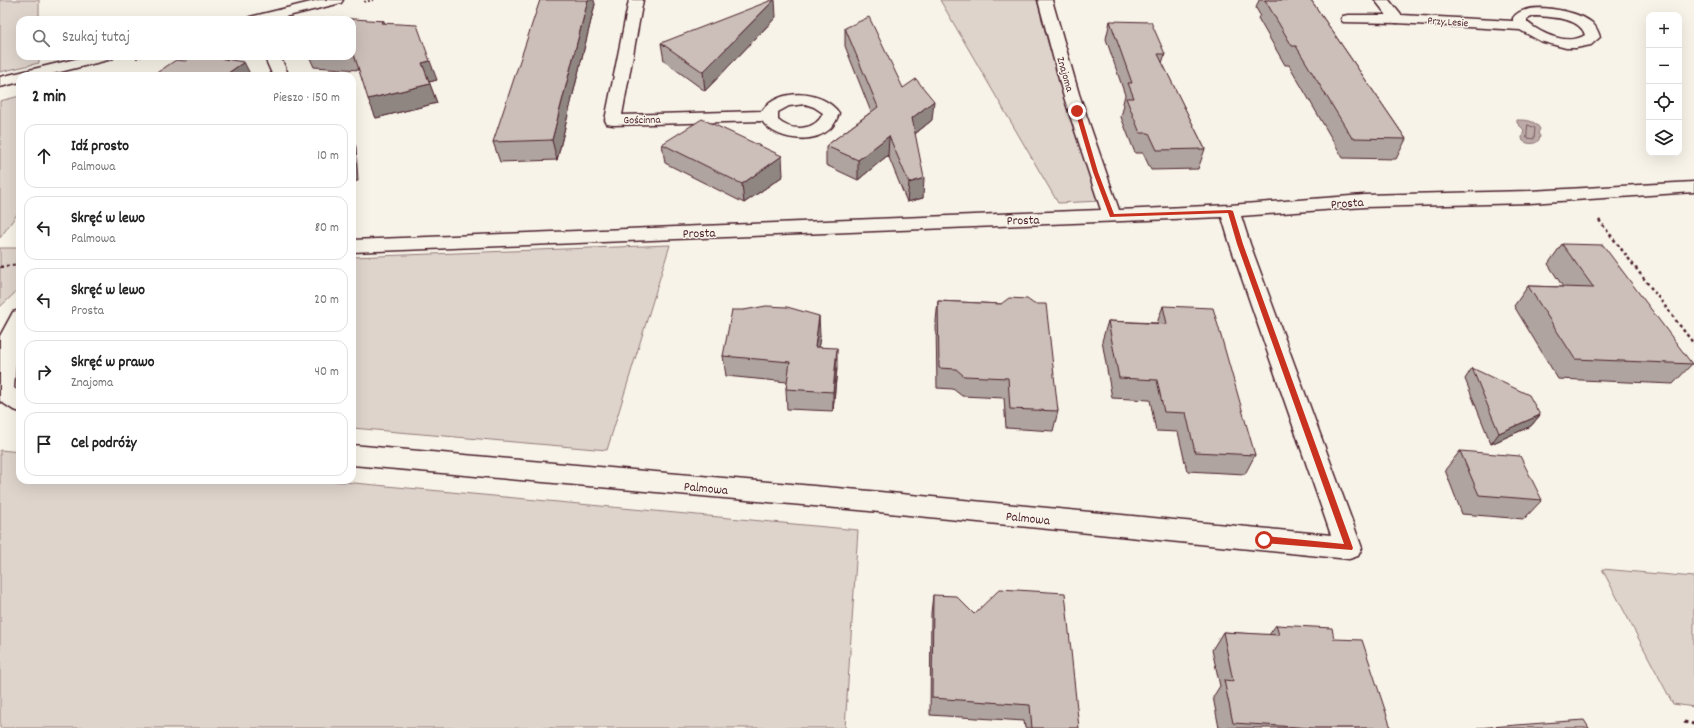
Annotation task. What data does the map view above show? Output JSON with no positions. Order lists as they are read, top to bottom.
{
  "streets": {
    "street": [
      "Przy Lesie",
      "Znajoma",
      "Gościnna",
      "Prosta",
      "Palmowa"
    ]
  },
  "crossings": [
    ["Znajoma", "Prosta"],
    ["Prosta", "Palmowa"]
  ],
  "page": {
    "map_buttons": ["+", "−"],
    "search": "Szukaj tutaj",
    "heading": ["2 min", "Pieszo · 150 m"],
    "list": [
      ["Idź prosto", "Palmowa", "10 m"],
      ["Skręć w lewo", "Palmowa", "80 m"],
      ["Skręć w lewo", "Prosta", "20 m"],
      ["Skręć w prawo", "Znajoma", "40 m"],
      "Cel podróży"
    ]
  }
}
